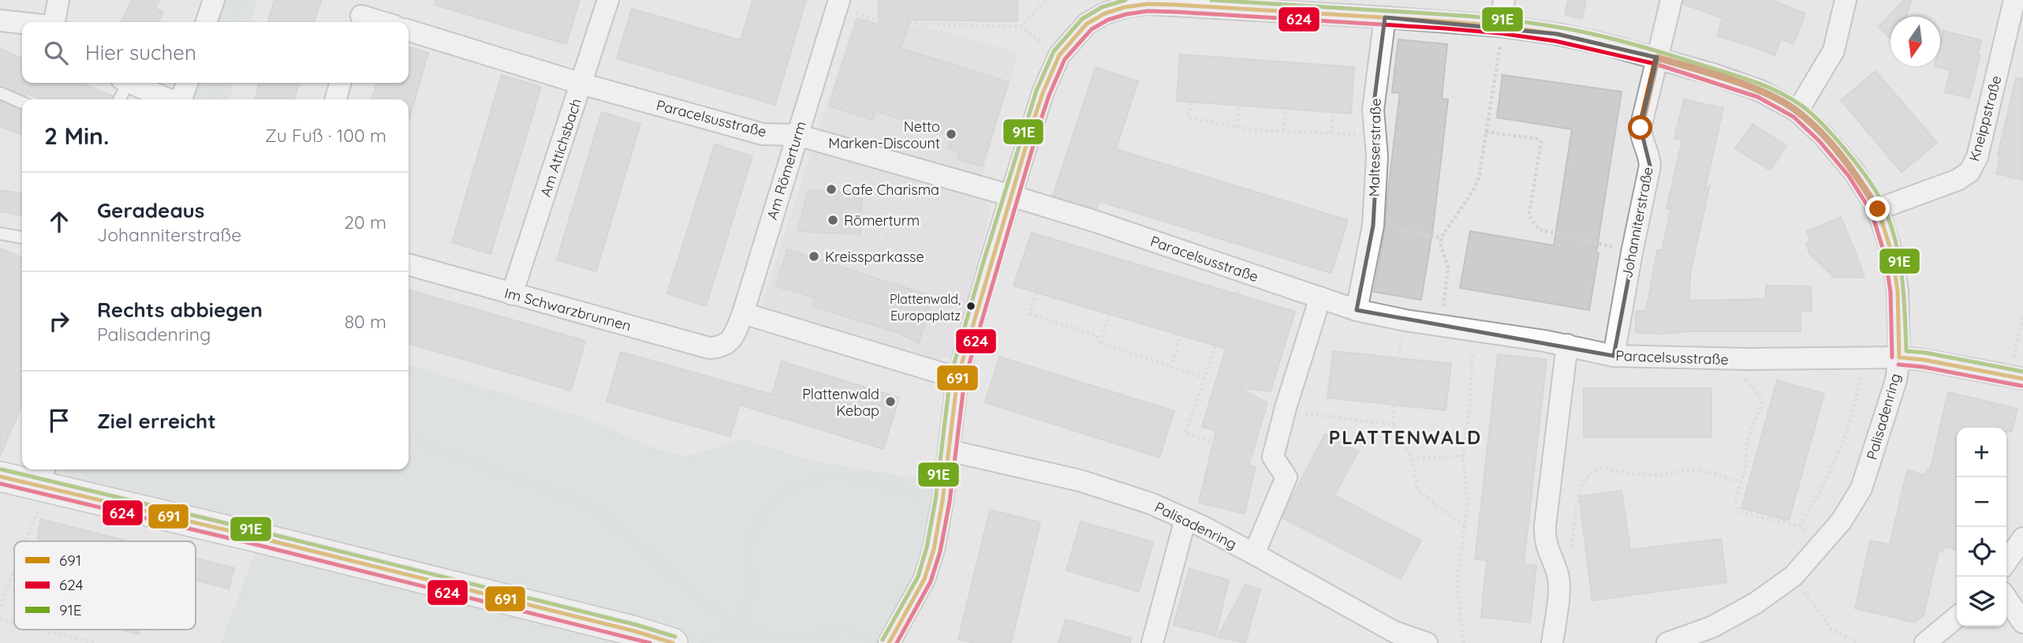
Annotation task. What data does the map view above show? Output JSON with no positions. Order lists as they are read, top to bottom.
{
  "streets": {
    "street": [
      "Paracelsusstraße",
      "Kneippstraße",
      "Am Attichsbach",
      "Malteserstraße",
      "Am Römerturm",
      "Johanniterstraße",
      "Im Schwarzbrunnen",
      "Palisadenring"
    ]
  },
  "crossings": [
    ["Paracelsusstraße", "Am Attichsbach"],
    ["Paracelsusstraße", "Malteserstraße"],
    ["Paracelsusstraße", "Am Römerturm"],
    ["Paracelsusstraße", "Johanniterstraße"],
    ["Paracelsusstraße", "Palisadenring"],
    ["Kneippstraße", "Palisadenring"],
    ["Am Attichsbach", "Im Schwarzbrunnen"],
    ["Malteserstraße", "Palisadenring"],
    ["Am Römerturm", "Im Schwarzbrunnen"],
    ["Johanniterstraße", "Palisadenring"]
  ],
  "districts": ["PLATTENWALD"],
  "places": [
    "Netto Marken-Discount",
    "Cafe Charisma",
    "Römerturm",
    "Kreissparkasse",
    "Plattenwald, Europaplatz",
    "Plattenwald Kebap"
  ],
  "lines": ["transit line 91E", "transit line 691", "transit line 624"],
  "legend": ["691", "624", "91E"],
  "north": "bottom",
  "page": {
    "search": "Hier suchen",
    "heading": ["2 Min.", "Zu Fuß · 100 m"],
    "list": [
      ["Geradeaus", "Johanniterstraße", "20 m"],
      ["Rechts abbiegen", "Palisadenring", "80 m"],
      "Ziel erreicht"
    ],
    "map_buttons": ["+", "−"]
  }
}
